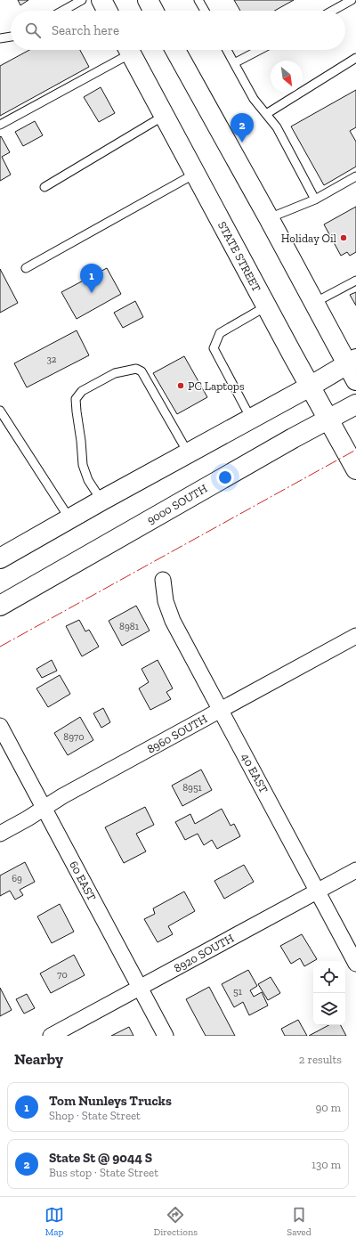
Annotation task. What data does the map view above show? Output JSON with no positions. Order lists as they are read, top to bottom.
{
  "streets": {
    "main road": ["STATE STREET", "9000 SOUTH"],
    "street": [
      "8960 SOUTH",
      "40 EAST",
      "60 EAST",
      "8920 SOUTH"
    ]
  },
  "crossings": [
    ["STATE STREET", "9000 SOUTH"],
    ["8960 SOUTH", "40 EAST"],
    ["8960 SOUTH", "60 EAST"],
    ["40 EAST", "8920 SOUTH"],
    ["60 EAST", "8920 SOUTH"]
  ],
  "places": ["Holiday Oil", "PC Laptops"],
  "house_numbers": [
    "32",
    "8981",
    "8970",
    "8951",
    "69",
    "70",
    "51"
  ],
  "north": "bottom right",
  "page": {
    "search": "Search here",
    "pins": ["2", "1"],
    "heading": ["Nearby", "2 results"],
    "list": [
      {
        "mark": "1",
        "name": "Tom Nunleys Trucks",
        "note": "Shop · State Street",
        "value": "90 m"
      },
      {
        "mark": "2",
        "name": "State St @ 9044 S",
        "note": "Bus stop · State Street",
        "value": "130 m"
      }
    ],
    "nav": ["Map", "Directions", "Saved"]
  }
}
